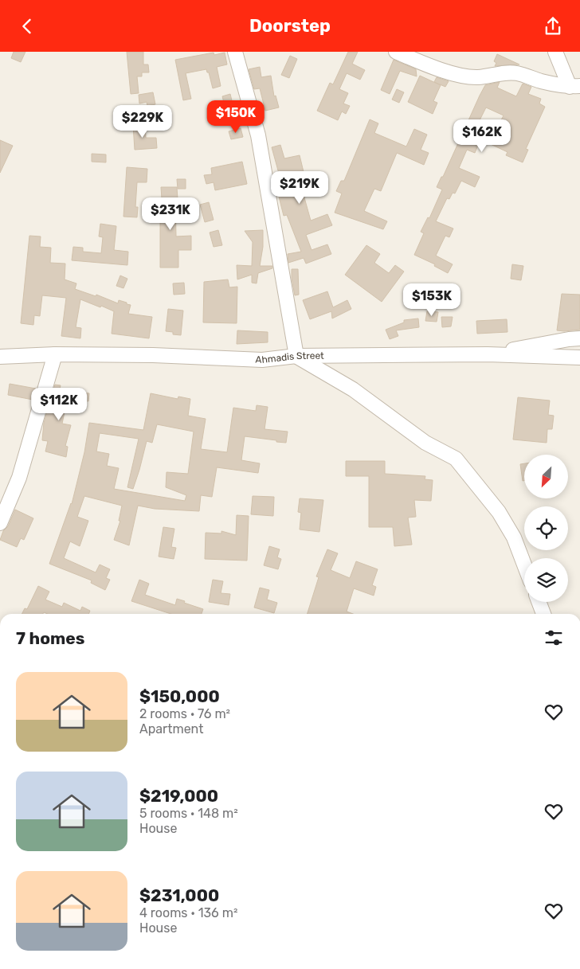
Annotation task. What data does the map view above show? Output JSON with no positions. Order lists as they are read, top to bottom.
{
  "streets": {
    "street": ["Ahmadis Street"]
  },
  "north": "bottom left",
  "page": {
    "header": "Doorstep",
    "price": [
      "$150K",
      "$229K",
      "$162K",
      "$219K",
      "$231K",
      "$153K",
      "$112K"
    ],
    "heading": "7 homes",
    "list": [
      {
        "name": "$150,000",
        "note": "2 rooms · 76 m² · Apartment"
      },
      {
        "name": "$219,000",
        "note": "5 rooms · 148 m² · House"
      },
      {
        "name": "$231,000",
        "note": "4 rooms · 136 m² · House"
      }
    ]
  }
}
